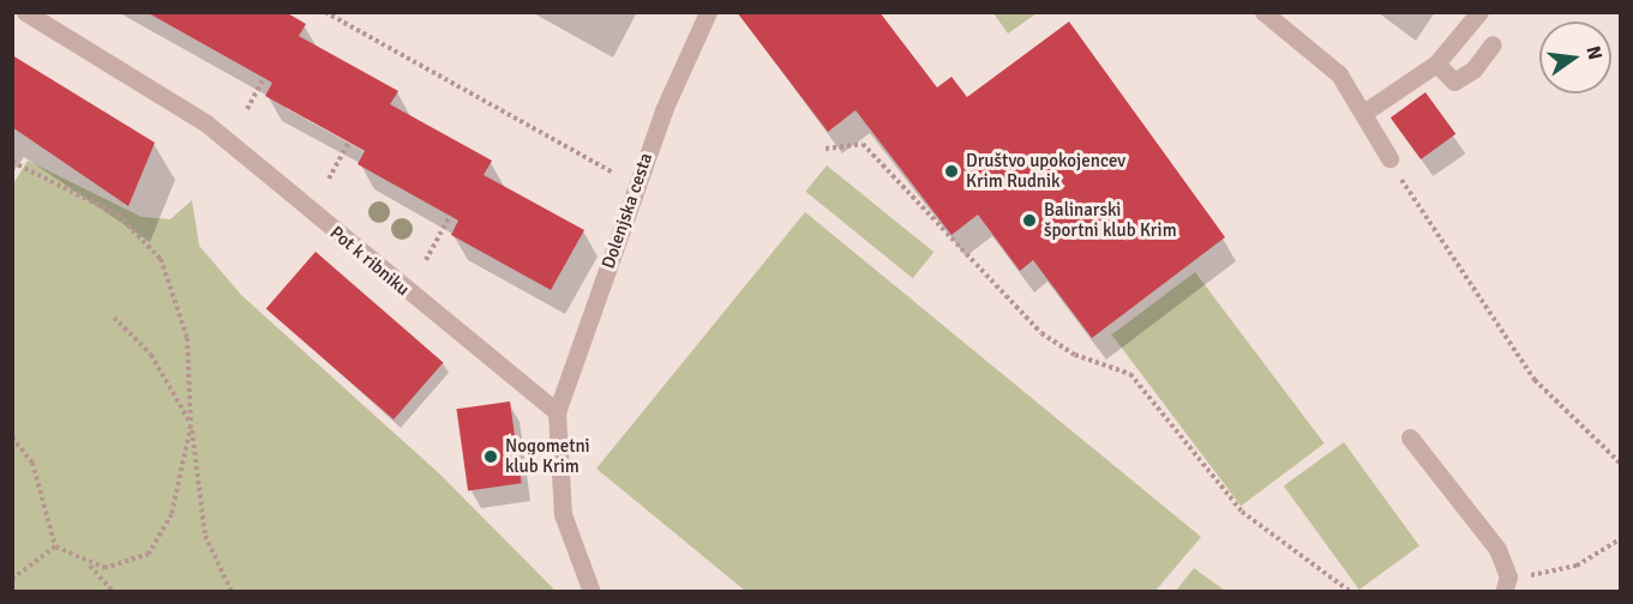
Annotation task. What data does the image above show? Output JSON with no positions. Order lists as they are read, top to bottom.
{
  "streets": {
    "street": ["Dolenjska cesta", "Pot k ribniku"]
  },
  "crossings": [
    ["Dolenjska cesta", "Pot k ribniku"]
  ],
  "places": ["Društvo upokojencev Krim Rudnik", "Balinarski športni klub Krim", "Nogometni klub Krim"],
  "north": "right"
}
